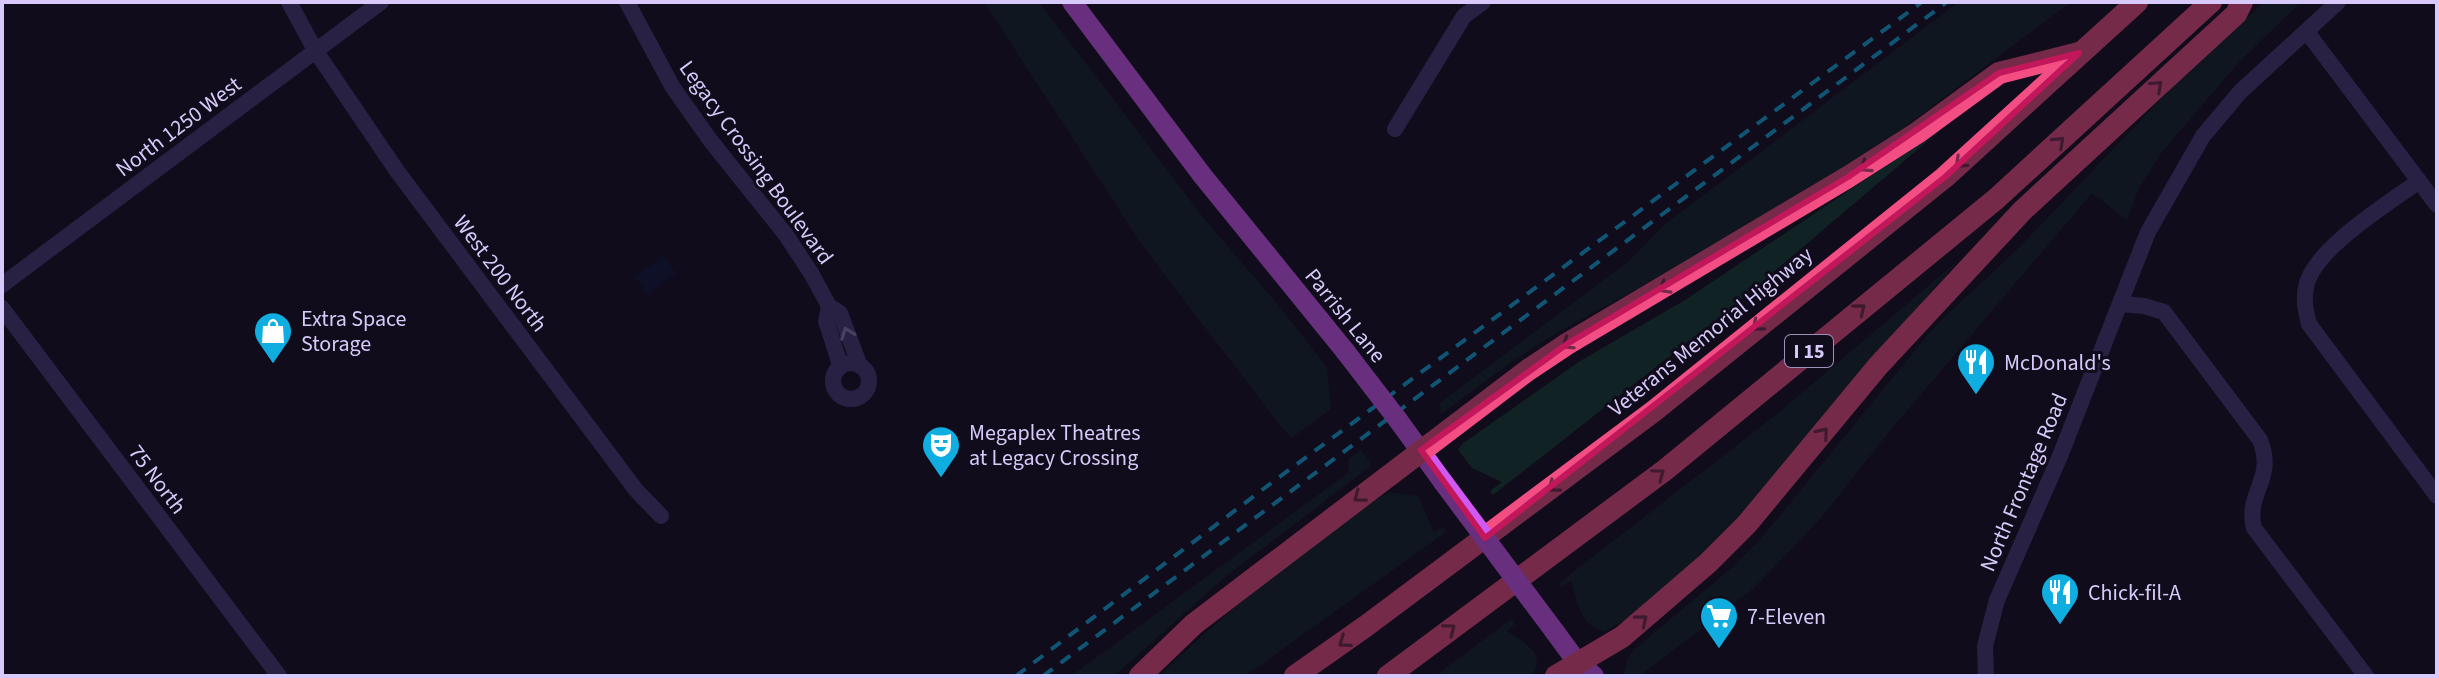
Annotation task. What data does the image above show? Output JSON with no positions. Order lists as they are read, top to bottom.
{
  "streets": {
    "highway": ["Veterans Memorial Highway", "I 15"],
    "main road": ["Parrish Lane"],
    "street": [
      "North 1250 West",
      "Legacy Crossing Boulevard",
      "West 200 North",
      "75 North",
      "North Frontage Road"
    ]
  },
  "crossings": [
    ["North 1250 West", "West 200 North"]
  ],
  "places": {
    "shop": ["Extra Space Storage"],
    "restaurant": ["McDonald's", "Chick-fil-A"],
    "theatre": ["Megaplex Theatres at Legacy Crossing"],
    "supermarket": ["7-Eleven"]
  }
}
